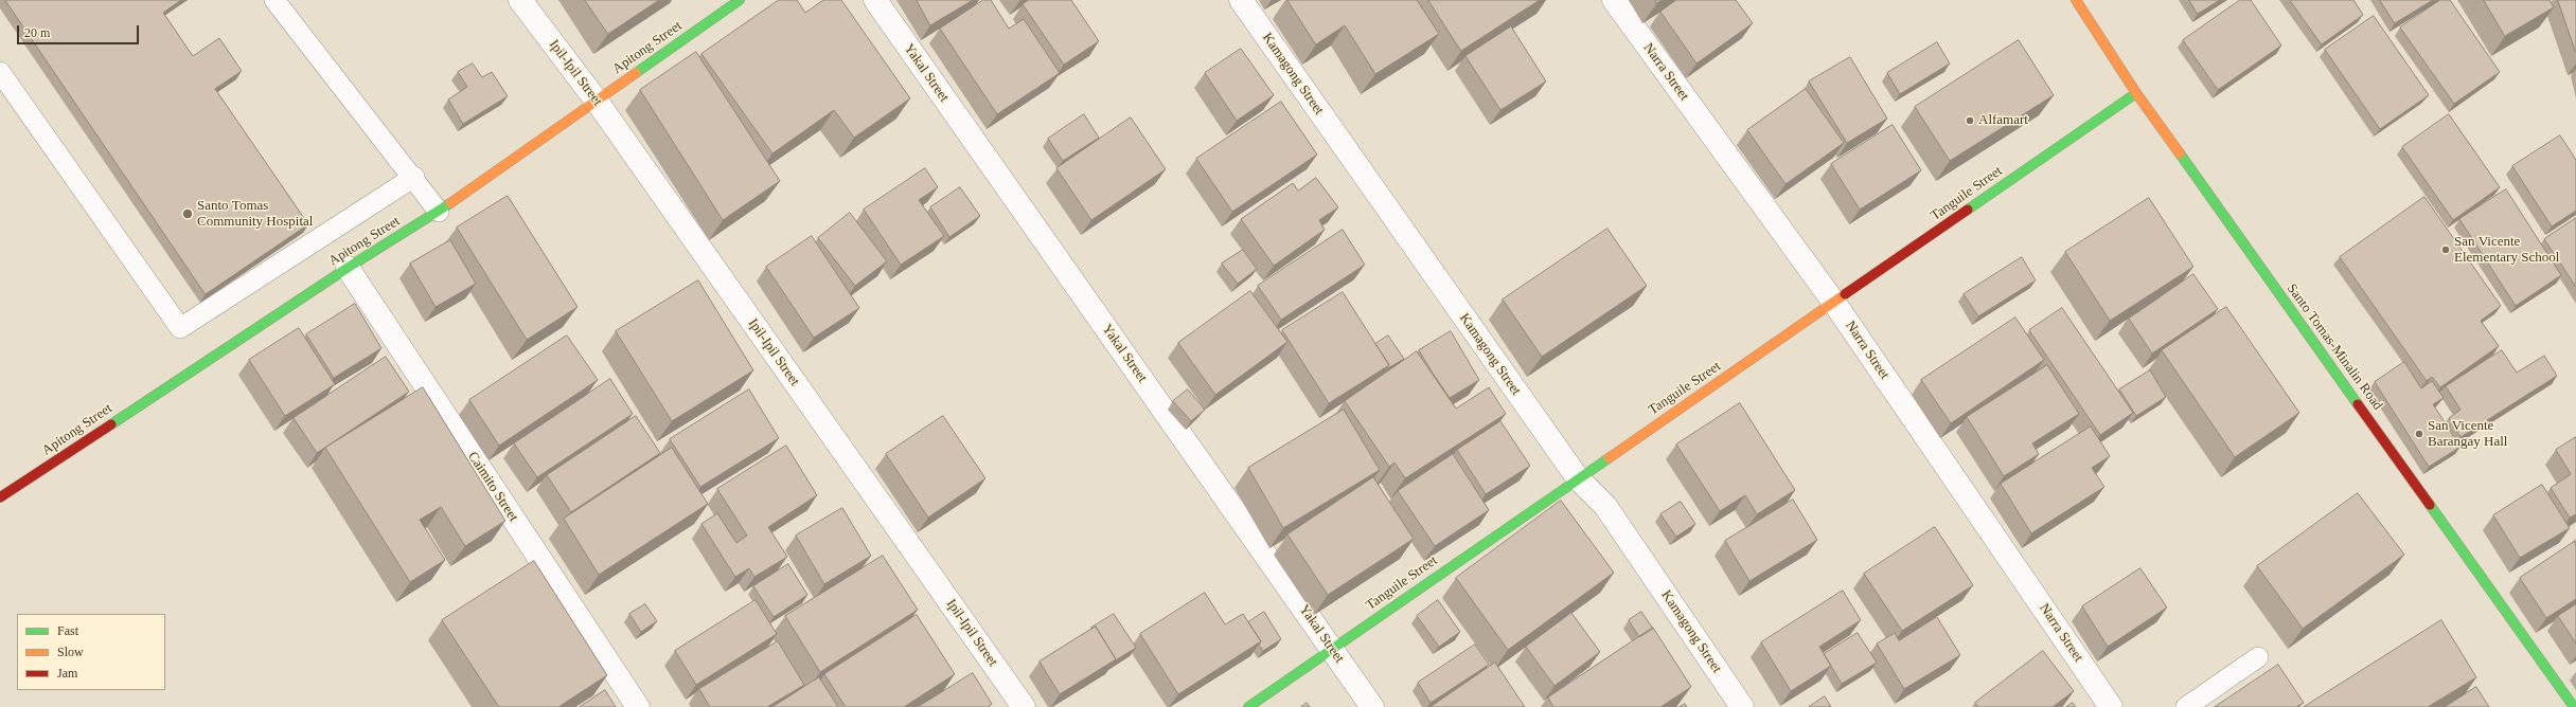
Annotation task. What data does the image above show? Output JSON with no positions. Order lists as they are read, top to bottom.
{
  "streets": {
    "street": [
      "Apitong Street",
      "Narra Street",
      "Ipil-Ipil Street",
      "Yakal Street",
      "Kamagong Street",
      "Tanguile Street",
      "Santo Tomas-Minalin Road",
      "Caimito Street"
    ]
  },
  "crossings": [
    ["Apitong Street", "Ipil-Ipil Street"],
    ["Apitong Street", "Caimito Street"],
    ["Narra Street", "Tanguile Street"],
    ["Yakal Street", "Tanguile Street"],
    ["Kamagong Street", "Tanguile Street"],
    ["Tanguile Street", "Santo Tomas-Minalin Road"]
  ],
  "places": [
    "Alfamart",
    "Santo Tomas Community Hospital",
    "San Vicente Elementary School",
    "San Vicente Barangay Hall"
  ],
  "legend": ["Fast", "Slow", "Jam"],
  "scale_bar": "20 m"
}
